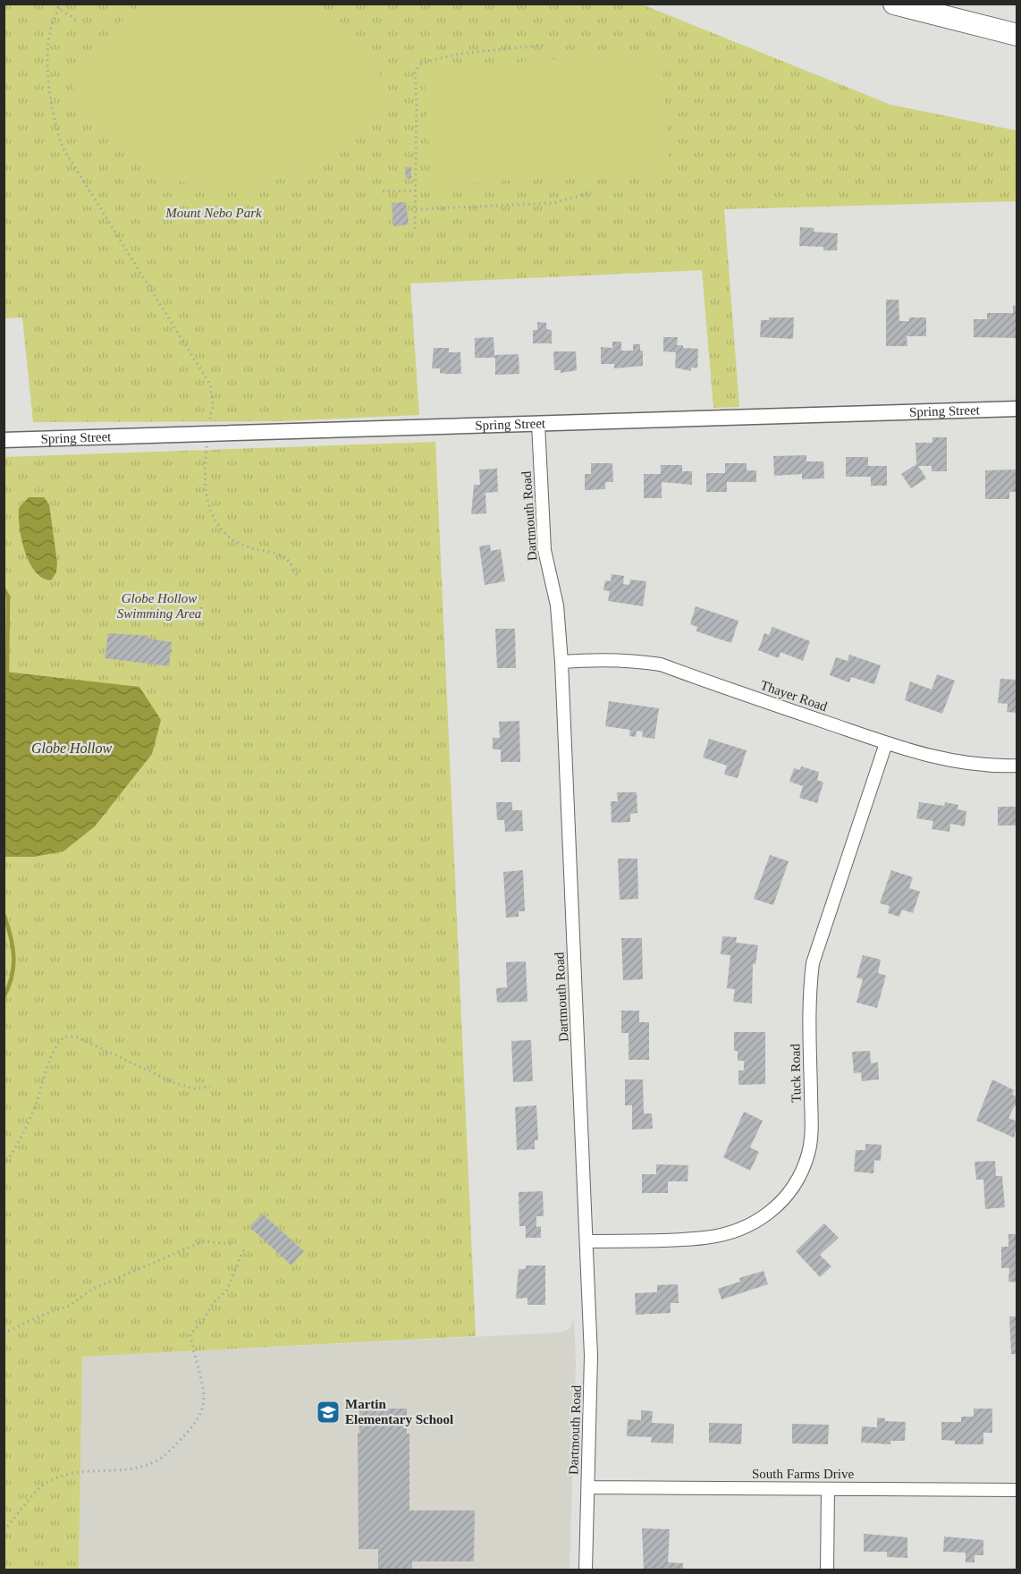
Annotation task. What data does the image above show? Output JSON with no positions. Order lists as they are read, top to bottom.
{
  "streets": {
    "street": [
      "Spring Street",
      "Dartmouth Road",
      "Thayer Road",
      "Tuck Road",
      "South Farms Drive"
    ]
  },
  "crossings": [
    ["Spring Street", "Dartmouth Road"],
    ["Dartmouth Road", "Thayer Road"],
    ["Dartmouth Road", "Tuck Road"],
    ["Dartmouth Road", "South Farms Drive"],
    ["Thayer Road", "Tuck Road"]
  ],
  "water": ["Globe Hollow"],
  "parks": ["Mount Nebo Park", "Globe Hollow Swimming Area"],
  "places": {
    "school or university": ["Martin Elementary School"]
  }
}
